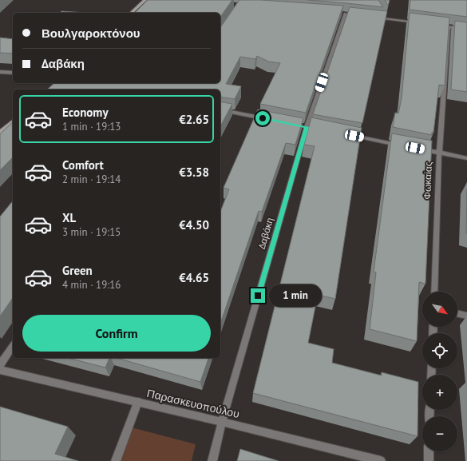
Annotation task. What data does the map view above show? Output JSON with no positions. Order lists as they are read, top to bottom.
{
  "streets": {
    "street": ["Φωκαίας", "Δαβάκη", "Παρασκευοπούλου"]
  },
  "crossings": [
    ["Δαβάκη", "Παρασκευοπούλου"]
  ],
  "north": "bottom right",
  "page": {
    "banner": ["Βουλγαροκτόνου", "Δαβάκη"],
    "list": [
      {
        "name": "Economy",
        "note": "1 min · 19:13",
        "value": "€2.65"
      },
      {
        "name": "Comfort",
        "note": "2 min · 19:14",
        "value": "€3.58"
      },
      {
        "name": "XL",
        "note": "3 min · 19:15",
        "value": "€4.50"
      },
      {
        "name": "Green",
        "note": "4 min · 19:16",
        "value": "€4.65"
      }
    ],
    "bubble": "1 min",
    "map_buttons": ["+", "−"],
    "buttons": "Confirm"
  }
}
